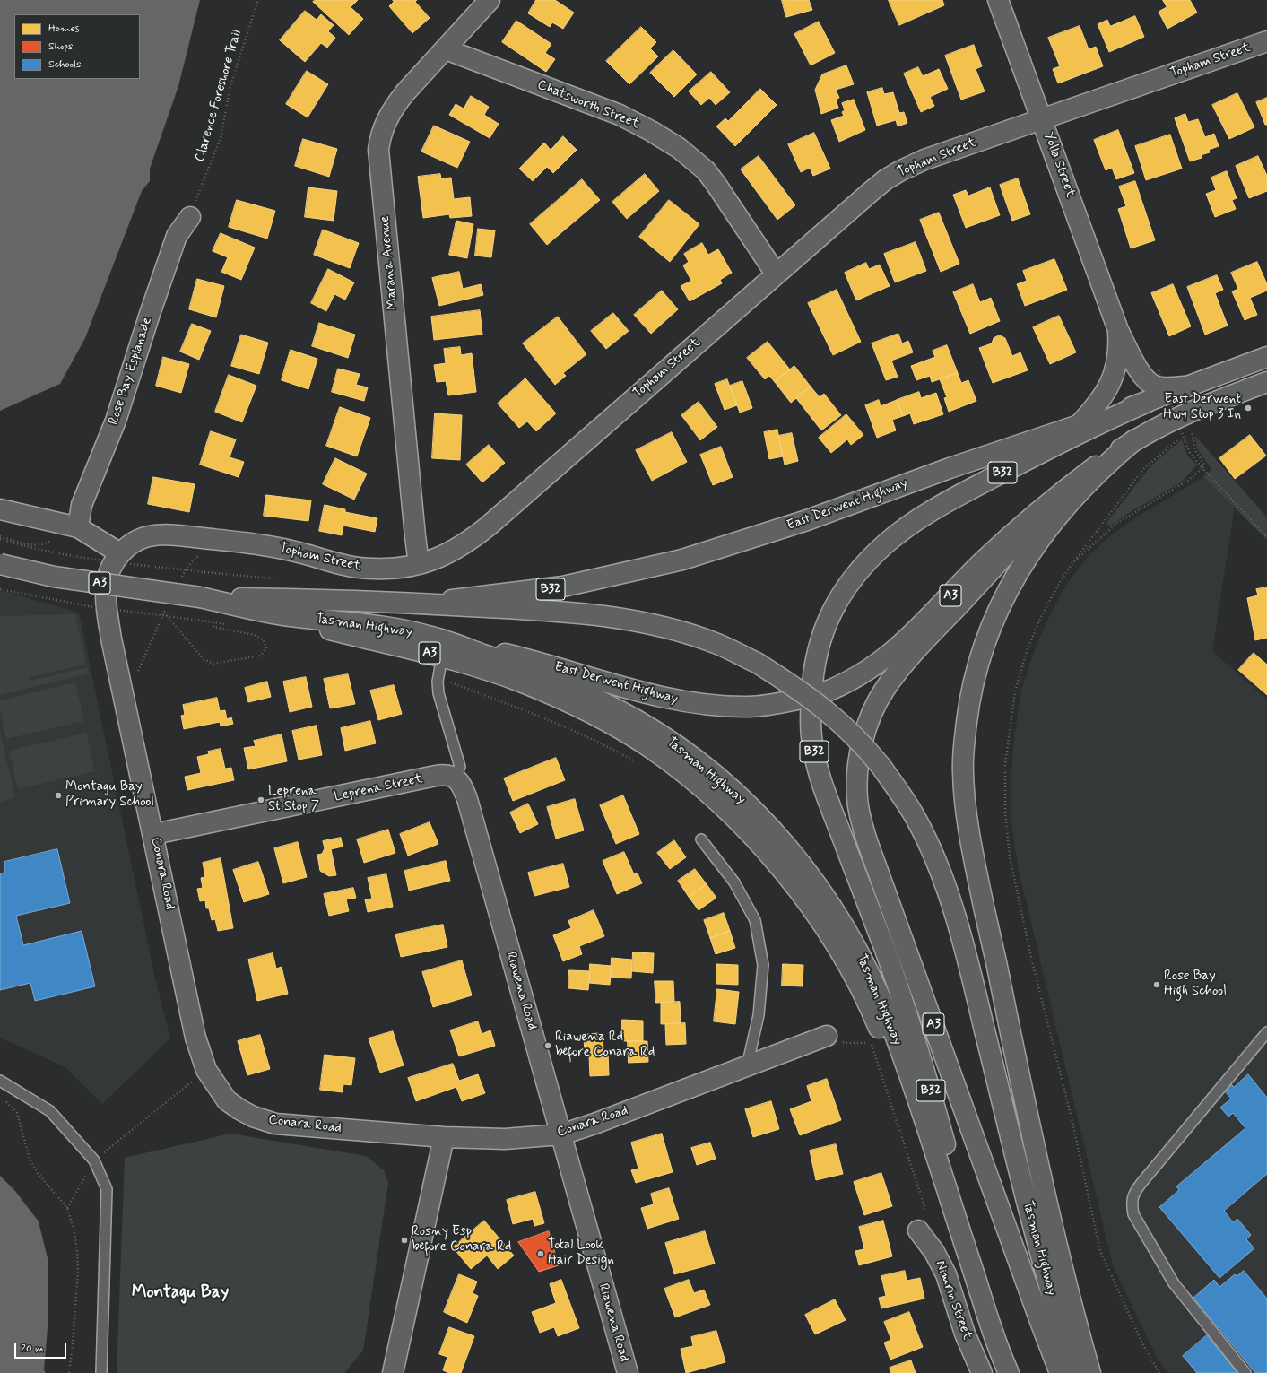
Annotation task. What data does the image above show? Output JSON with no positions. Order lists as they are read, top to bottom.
{
  "streets": {
    "main road": [
      "Topham Street",
      "Chatsworth Street",
      "Yolla Street",
      "Marana Avenue",
      "Rose Bay Esplanade",
      "B32",
      "East Derwent Highway",
      "A3",
      "Tasman Highway",
      "Leprena Street",
      "Conara Road",
      "Riawena Road",
      "Nimrin Street"
    ],
    "path": ["Clarence Foreshore Trail"]
  },
  "crossings": [
    ["Topham Street", "Chatsworth Street"],
    ["Topham Street", "Yolla Street"],
    ["Topham Street", "Marana Avenue"],
    ["Topham Street", "Conara Road"],
    ["Clarence Foreshore Trail", "Rose Bay Esplanade"],
    ["Chatsworth Street", "Marana Avenue"],
    ["Yolla Street", "East Derwent Highway"],
    ["B32", "East Derwent Highway"],
    ["B32", "Tasman Highway"],
    ["East Derwent Highway", "Tasman Highway"],
    ["A3", "Tasman Highway"],
    ["Leprena Street", "Conara Road"],
    ["Leprena Street", "Riawena Road"],
    ["Conara Road", "Riawena Road"]
  ],
  "districts": ["Montagu Bay"],
  "places": [
    "East Derwent Hwy Stop 3 In",
    "Montagu Bay Primary School",
    "Leprena St Stop 7",
    "Rose Bay High School",
    "Riawena Rd before Conara Rd",
    "Rosny Esp before Conara Rd",
    "Total Look Hair Design"
  ],
  "legend": ["Homes", "Shops", "Schools"],
  "scale_bar": "20 m"
}
